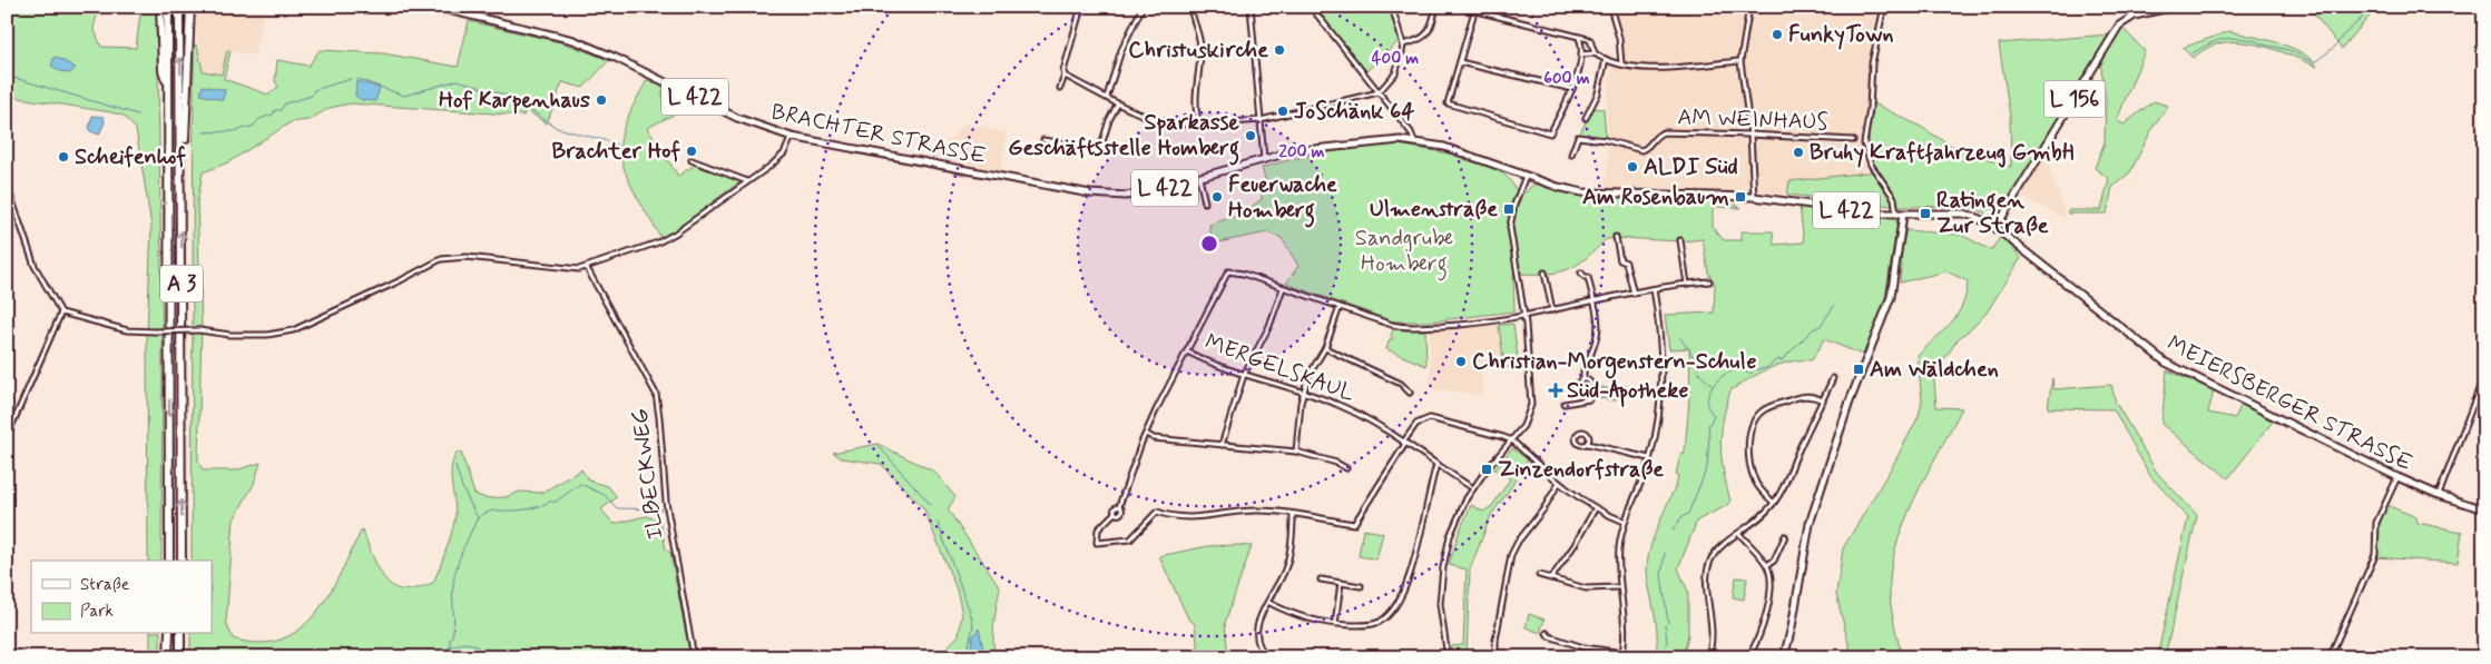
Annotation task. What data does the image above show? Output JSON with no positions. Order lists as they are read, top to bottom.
{
  "streets": {
    "highway": ["A 3"],
    "main road": [
      "L 422",
      "L 156",
      "BRACHTER STRASSE",
      "MEIERSBERGER STRASSE"
    ],
    "street": ["AM WEINHAUS", "MERGELSKAUL", "ILBECKWEG"]
  },
  "crossings": [
    ["L 156", "MEIERSBERGER STRASSE"],
    ["BRACHTER STRASSE", "MEIERSBERGER STRASSE"]
  ],
  "parks": ["Sandgrube Homberg"],
  "places": {
    "other": [
      "FunkyTown",
      "Christuskirche",
      "Hof Karpenhaus",
      "JoSchänk 64",
      "Sparkasse Geschäftsstelle Homberg",
      "Brachter Hof",
      "Bruhy Kraftfahrzeug GmbH",
      "Scheifenhof",
      "ALDI Süd",
      "Feuerwache Homberg",
      "Christian-Morgenstern-Schule"
    ],
    "transit": [
      "Am Rosenbaum",
      "Ulmenstraße",
      "Ratingen Zur Straße",
      "Am Wäldchen",
      "Zinzendorfstraße"
    ],
    "health": ["Süd-Apotheke"]
  },
  "legend": ["Straße", "Park"],
  "rings": ["400 m", "600 m", "200 m"]
}
